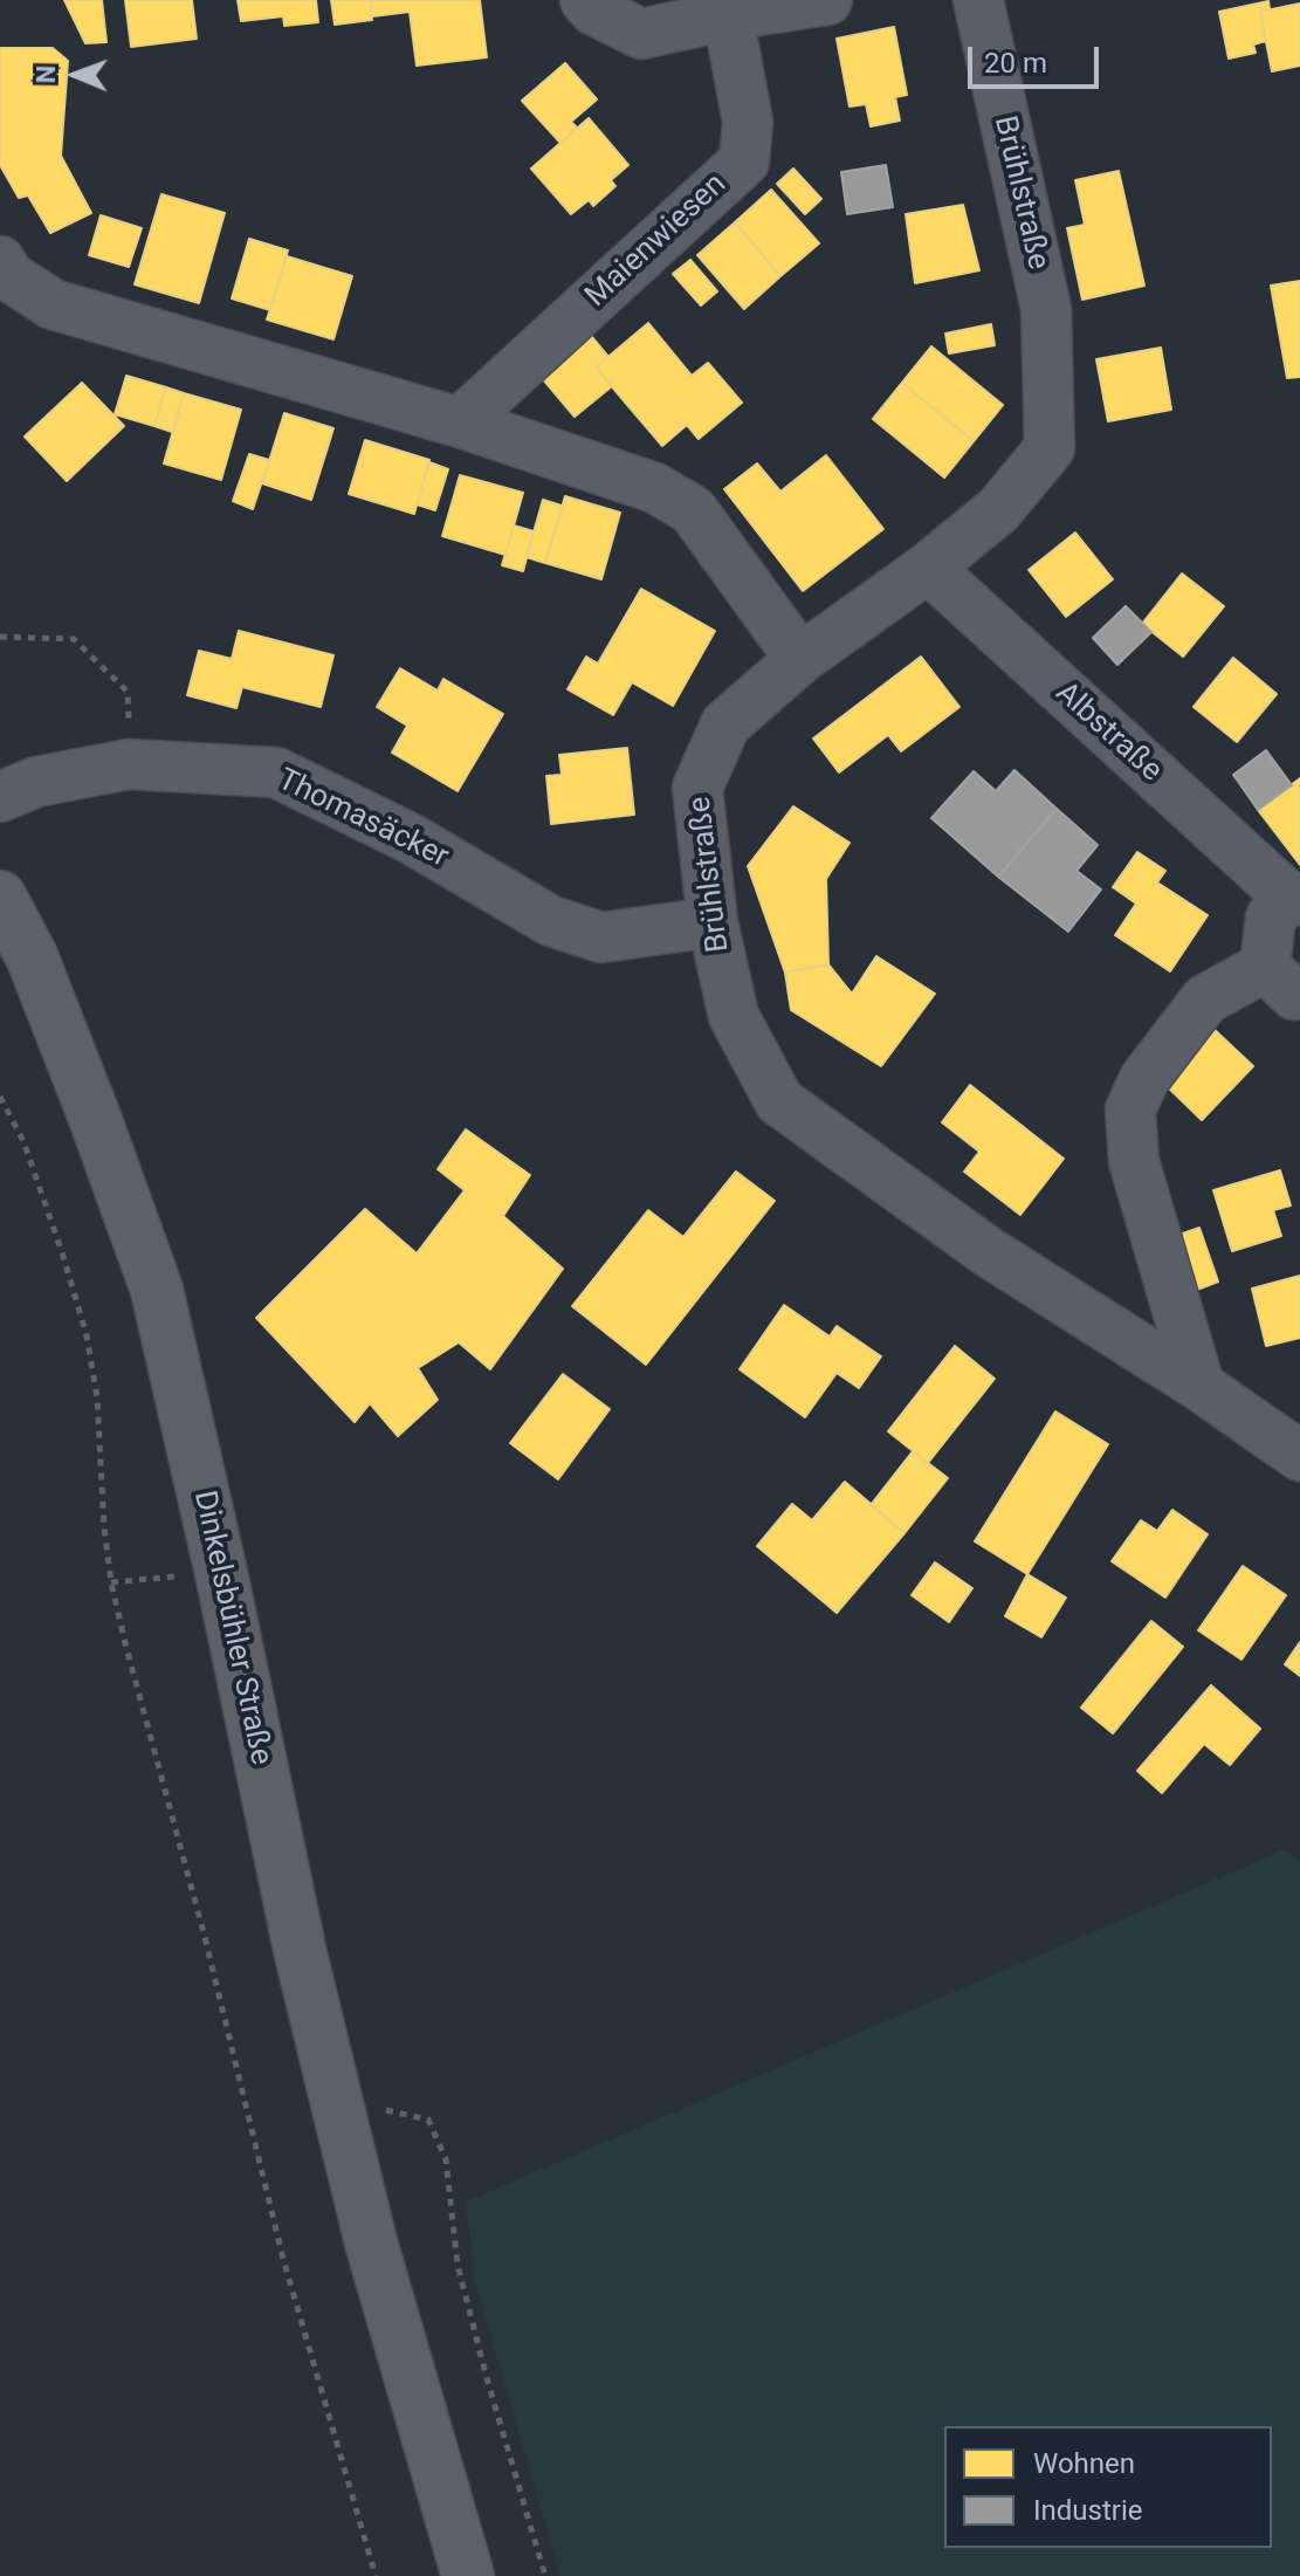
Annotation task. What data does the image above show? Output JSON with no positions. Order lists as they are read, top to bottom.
{
  "streets": {
    "main road": ["Dinkelsbühler Straße"],
    "street": [
      "Brühlstraße",
      "Maienwiesen",
      "Albstraße",
      "Thomasäcker"
    ]
  },
  "crossings": [
    ["Brühlstraße", "Albstraße"],
    ["Brühlstraße", "Thomasäcker"]
  ],
  "legend": ["Wohnen", "Industrie"],
  "scale_bar": "20 m",
  "north": "left"
}
